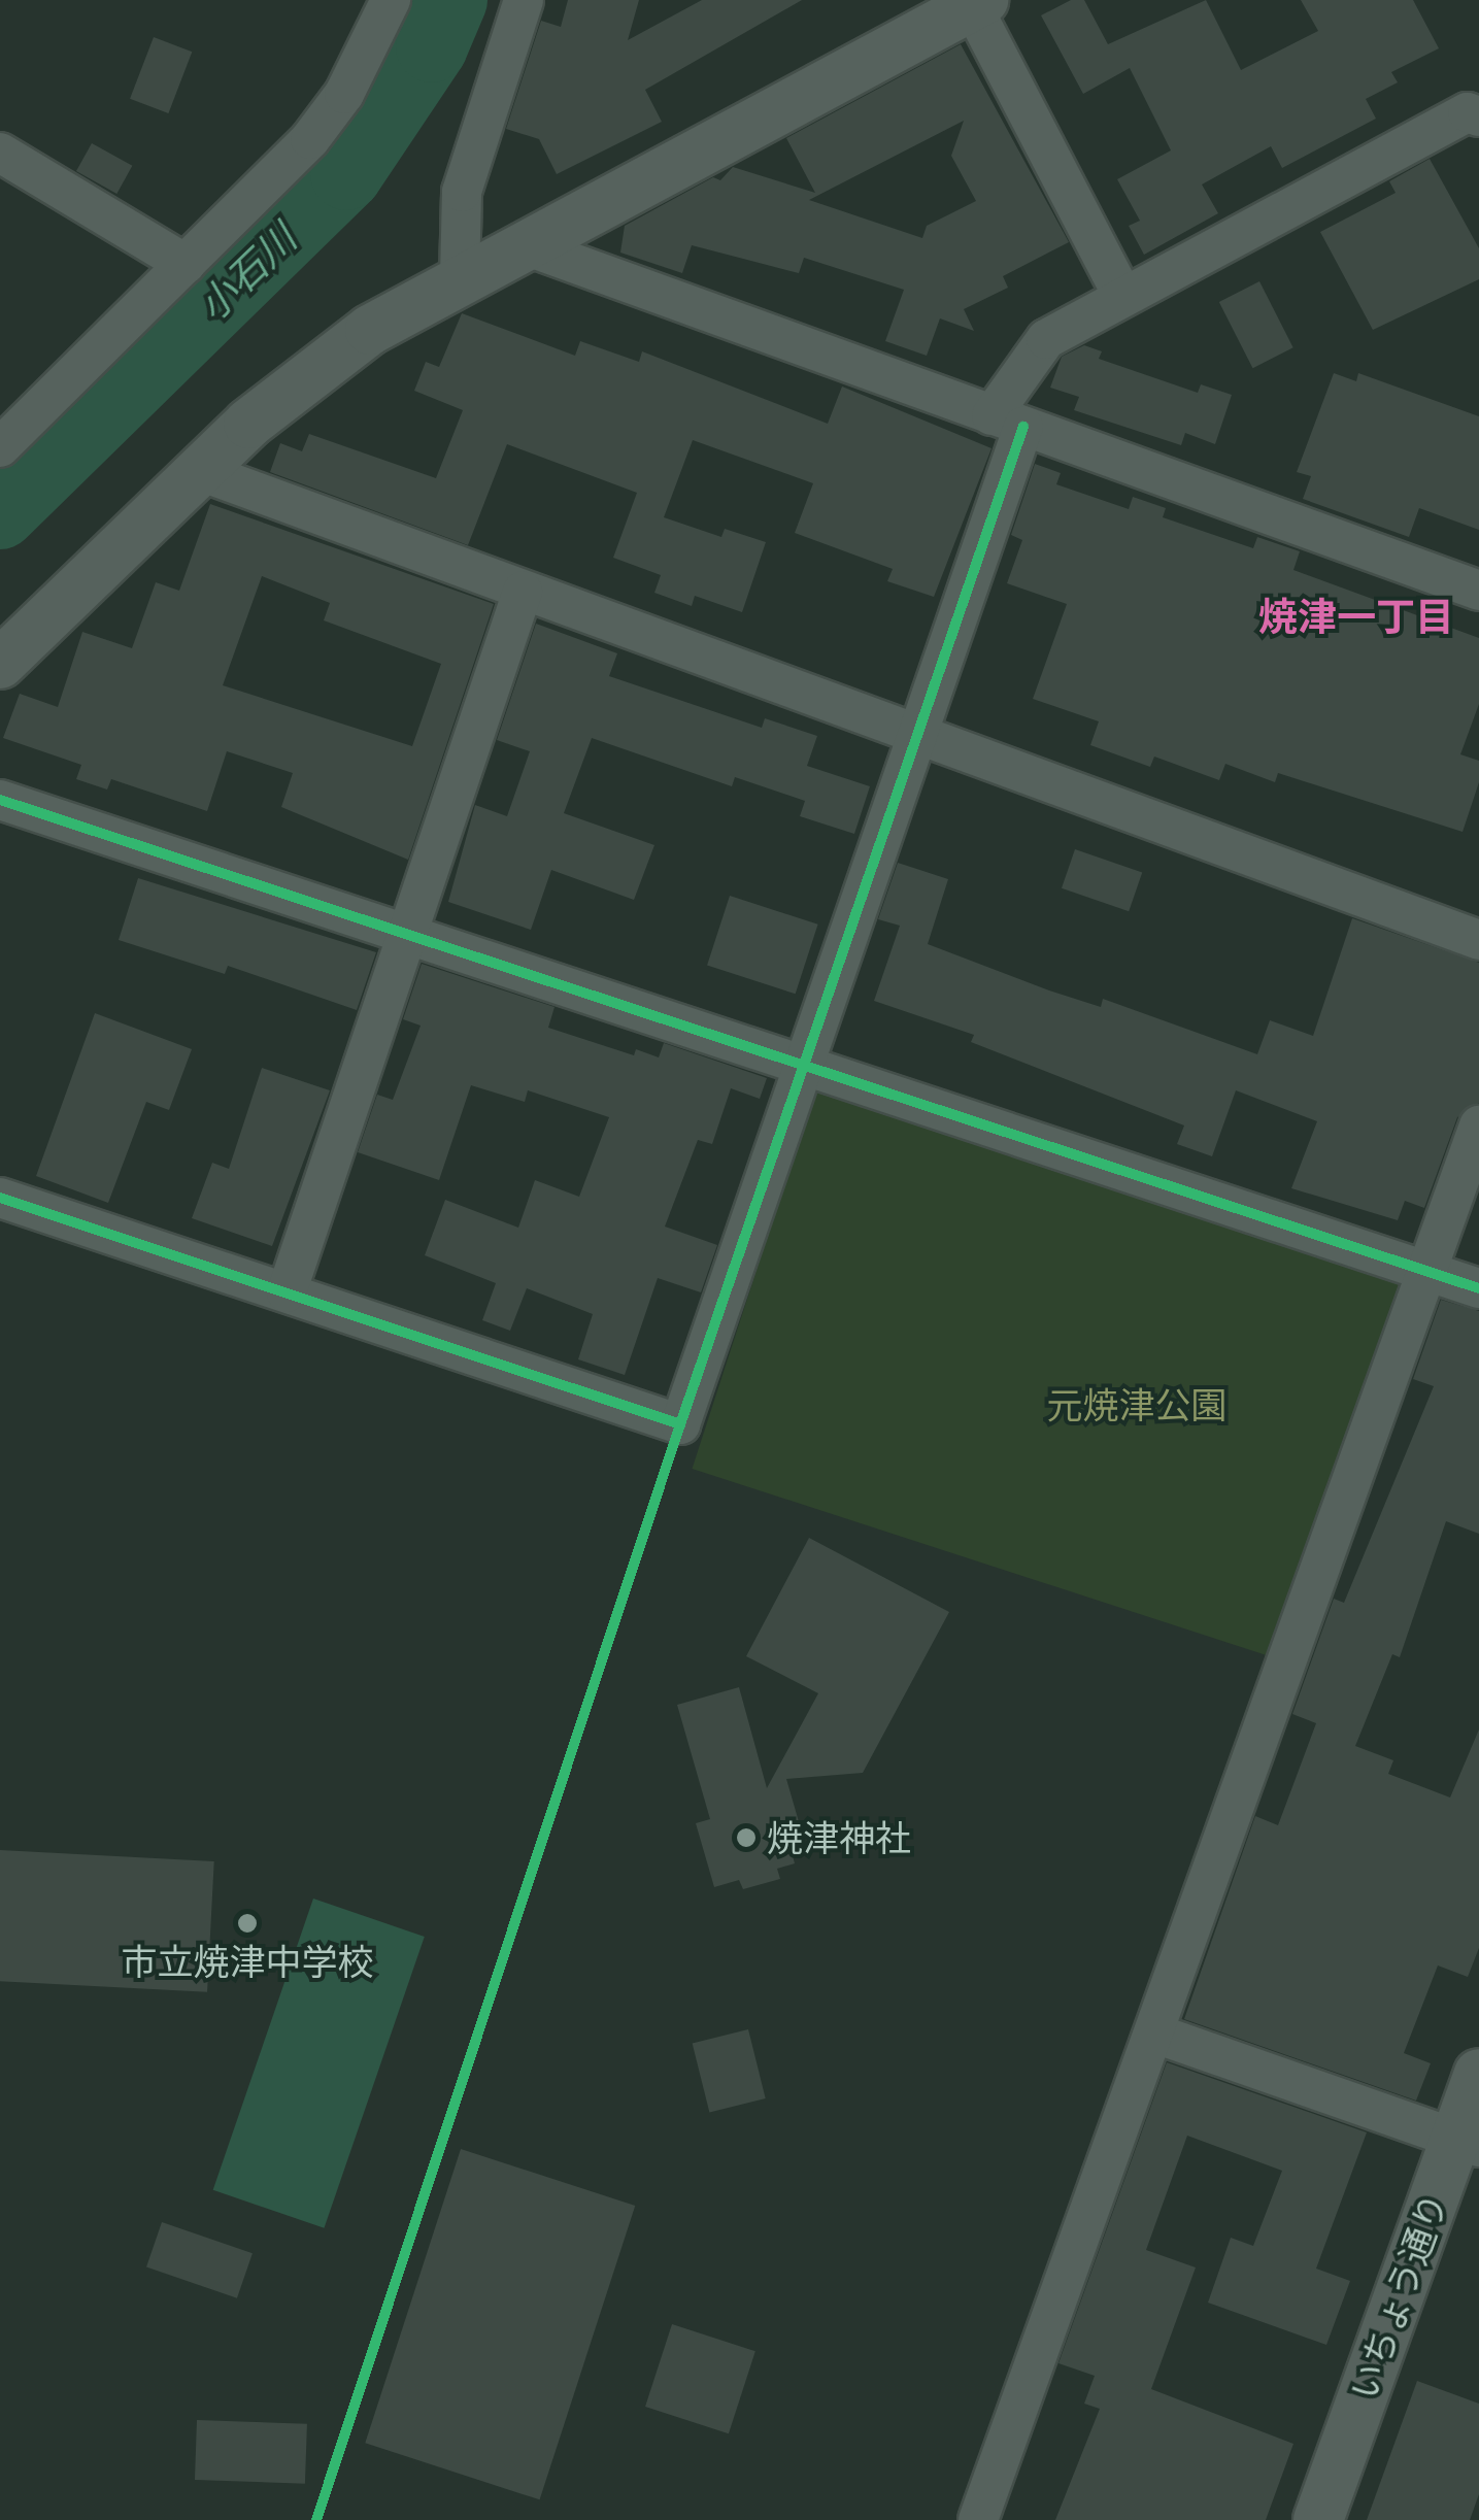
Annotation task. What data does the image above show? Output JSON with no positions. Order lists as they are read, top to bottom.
{
  "streets": {
    "street": ["いちょう通り"]
  },
  "districts": ["焼津一丁目"],
  "water": ["小石川"],
  "parks": ["元焼津公園"],
  "places": ["焼津神社", "市立焼津中学校"]
}
